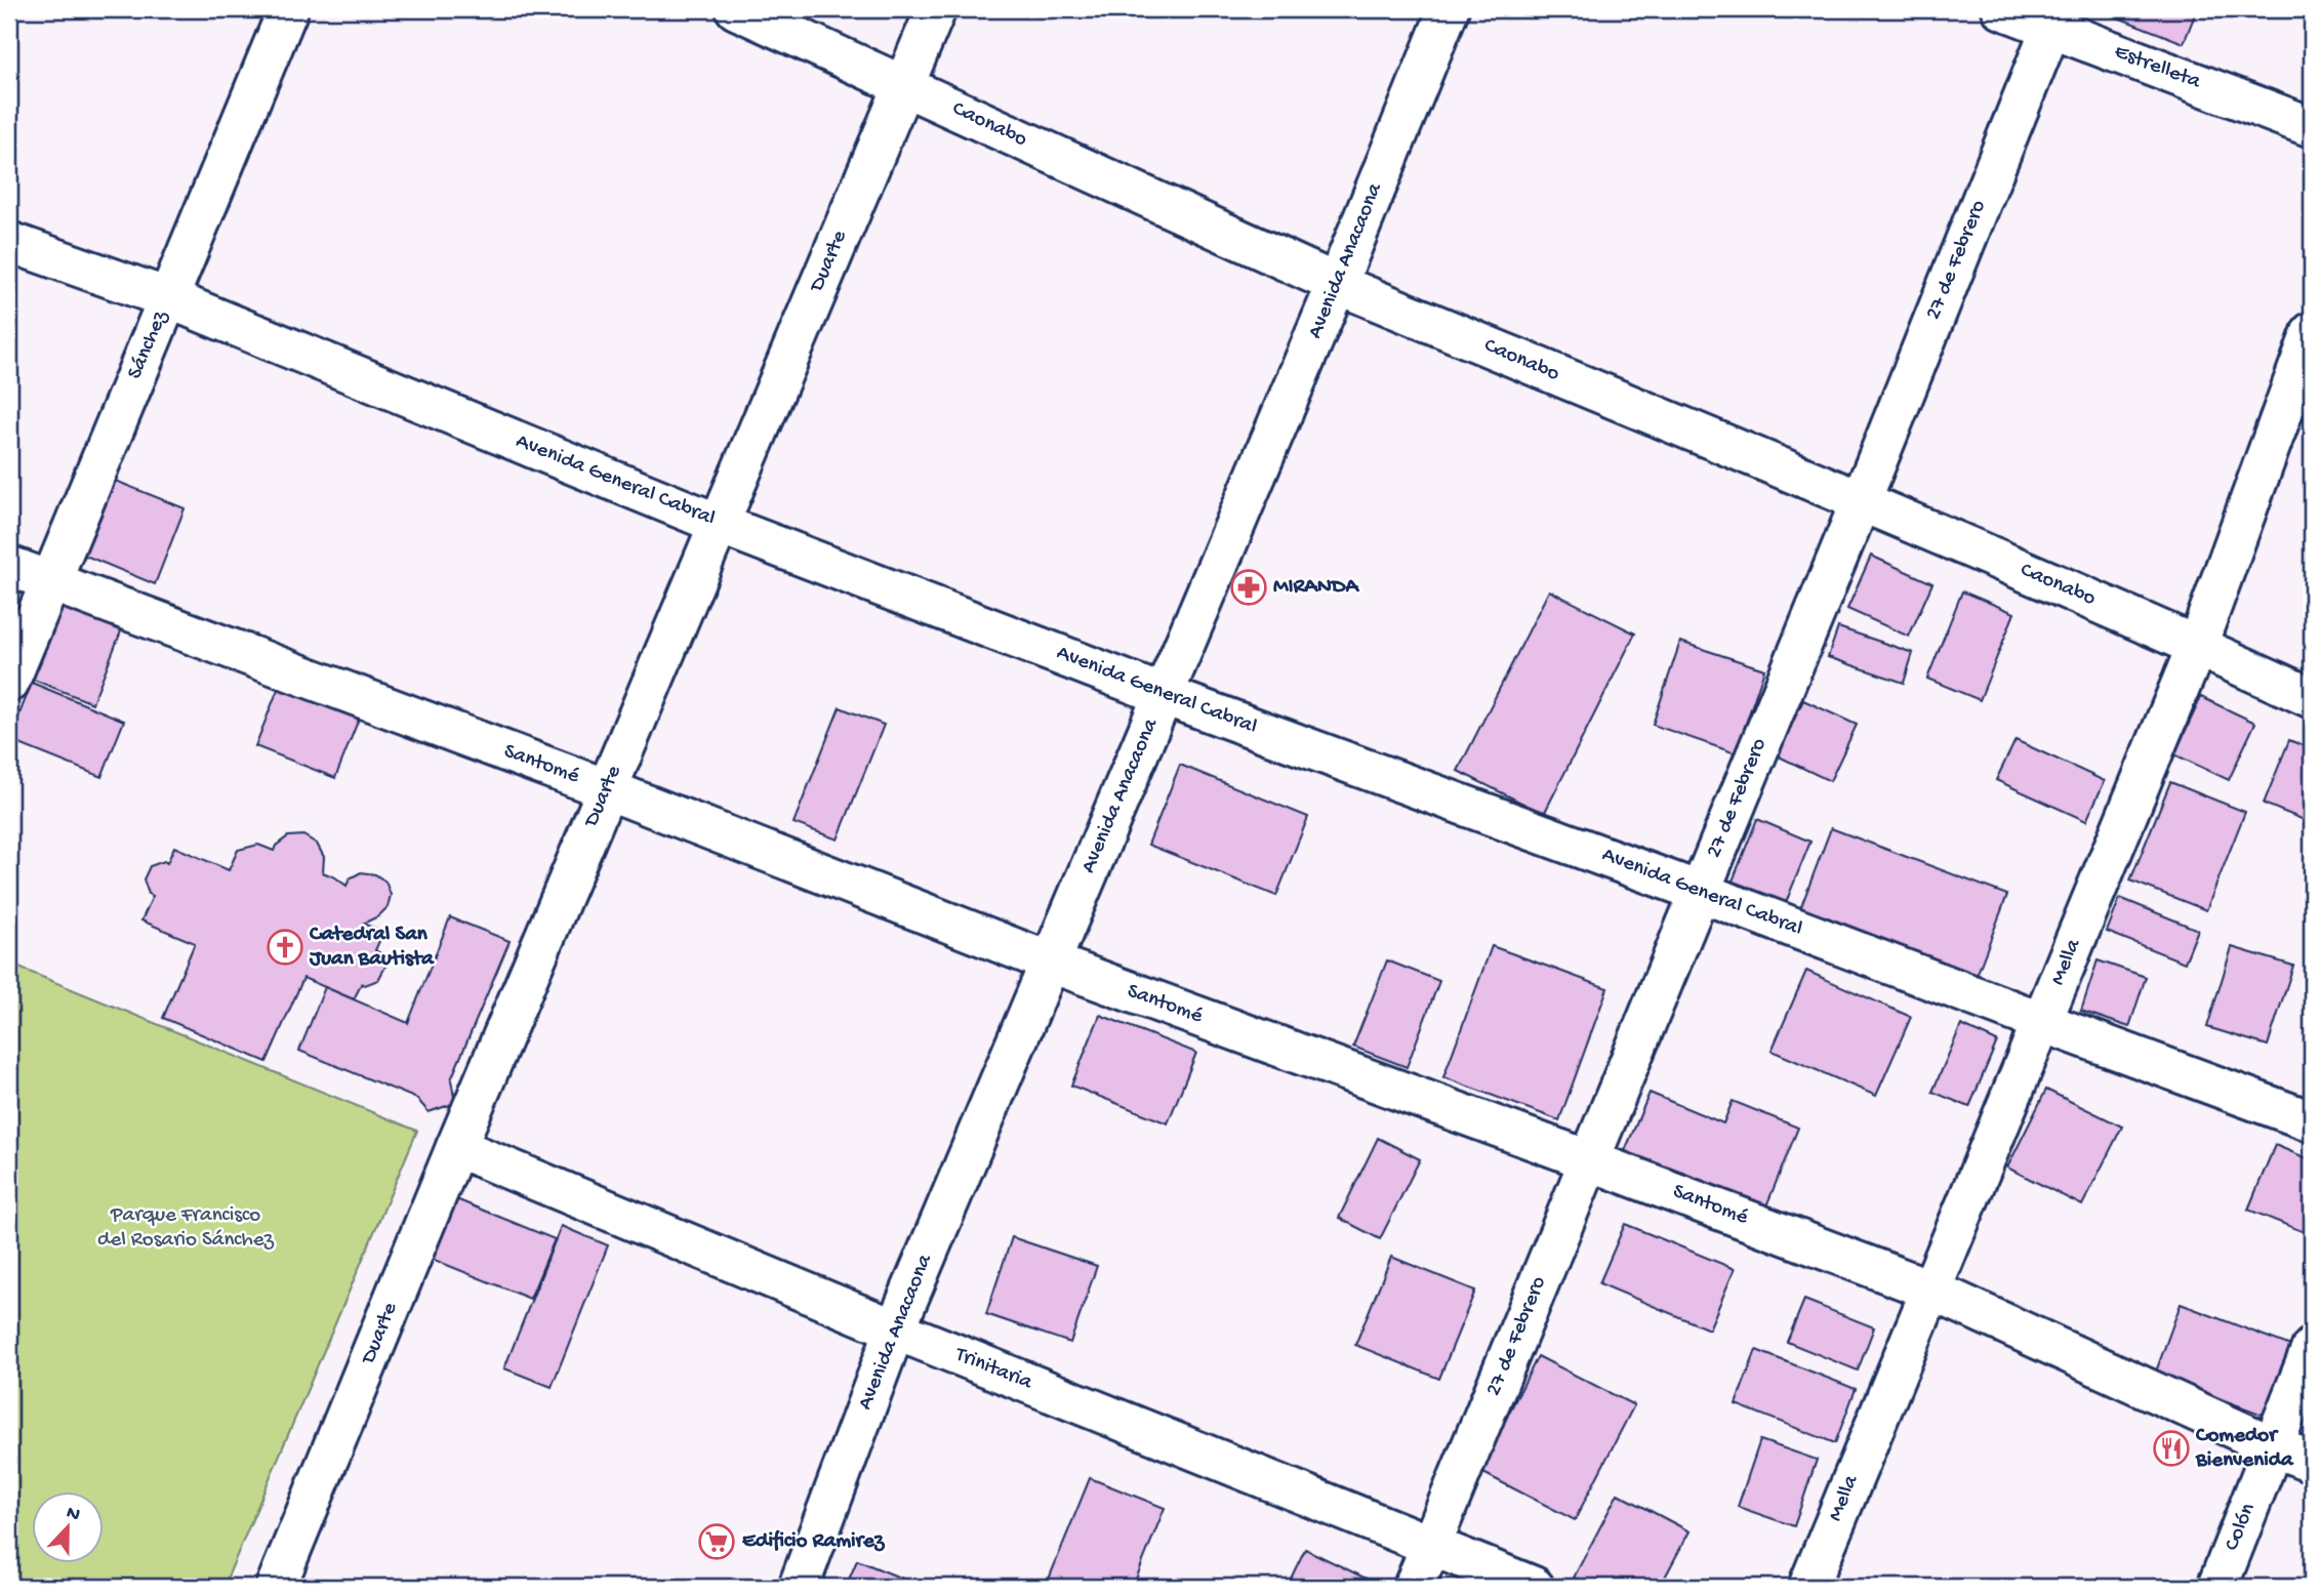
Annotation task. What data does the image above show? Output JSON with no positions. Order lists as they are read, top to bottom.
{
  "streets": {
    "street": [
      "Estrelleta",
      "Caonabo",
      "27 de Febrero",
      "Duarte",
      "Avenida Anacaona",
      "Sánchez",
      "Avenida General Cabral",
      "Santomé",
      "Mella",
      "Trinitaria",
      "Colón"
    ]
  },
  "crossings": [
    ["Estrelleta", "27 de Febrero"],
    ["Caonabo", "27 de Febrero"],
    ["Caonabo", "Duarte"],
    ["Caonabo", "Avenida Anacaona"],
    ["Caonabo", "Mella"],
    ["27 de Febrero", "Avenida General Cabral"],
    ["27 de Febrero", "Santomé"],
    ["27 de Febrero", "Trinitaria"],
    ["Duarte", "Avenida General Cabral"],
    ["Duarte", "Santomé"],
    ["Duarte", "Trinitaria"],
    ["Avenida Anacaona", "Avenida General Cabral"],
    ["Avenida Anacaona", "Santomé"],
    ["Avenida Anacaona", "Trinitaria"],
    ["Sánchez", "Avenida General Cabral"],
    ["Sánchez", "Santomé"],
    ["Avenida General Cabral", "Mella"],
    ["Santomé", "Mella"],
    ["Santomé", "Colón"]
  ],
  "parks": ["Parque Francisco del Rosario Sánchez"],
  "places": {
    "pharmacy": ["MIRANDA"],
    "church": ["Catedral San Juan Bautista"],
    "restaurant": ["Comedor Bienvenida"],
    "supermarket": ["Edificio Ramirez"]
  },
  "north": "top"
}
